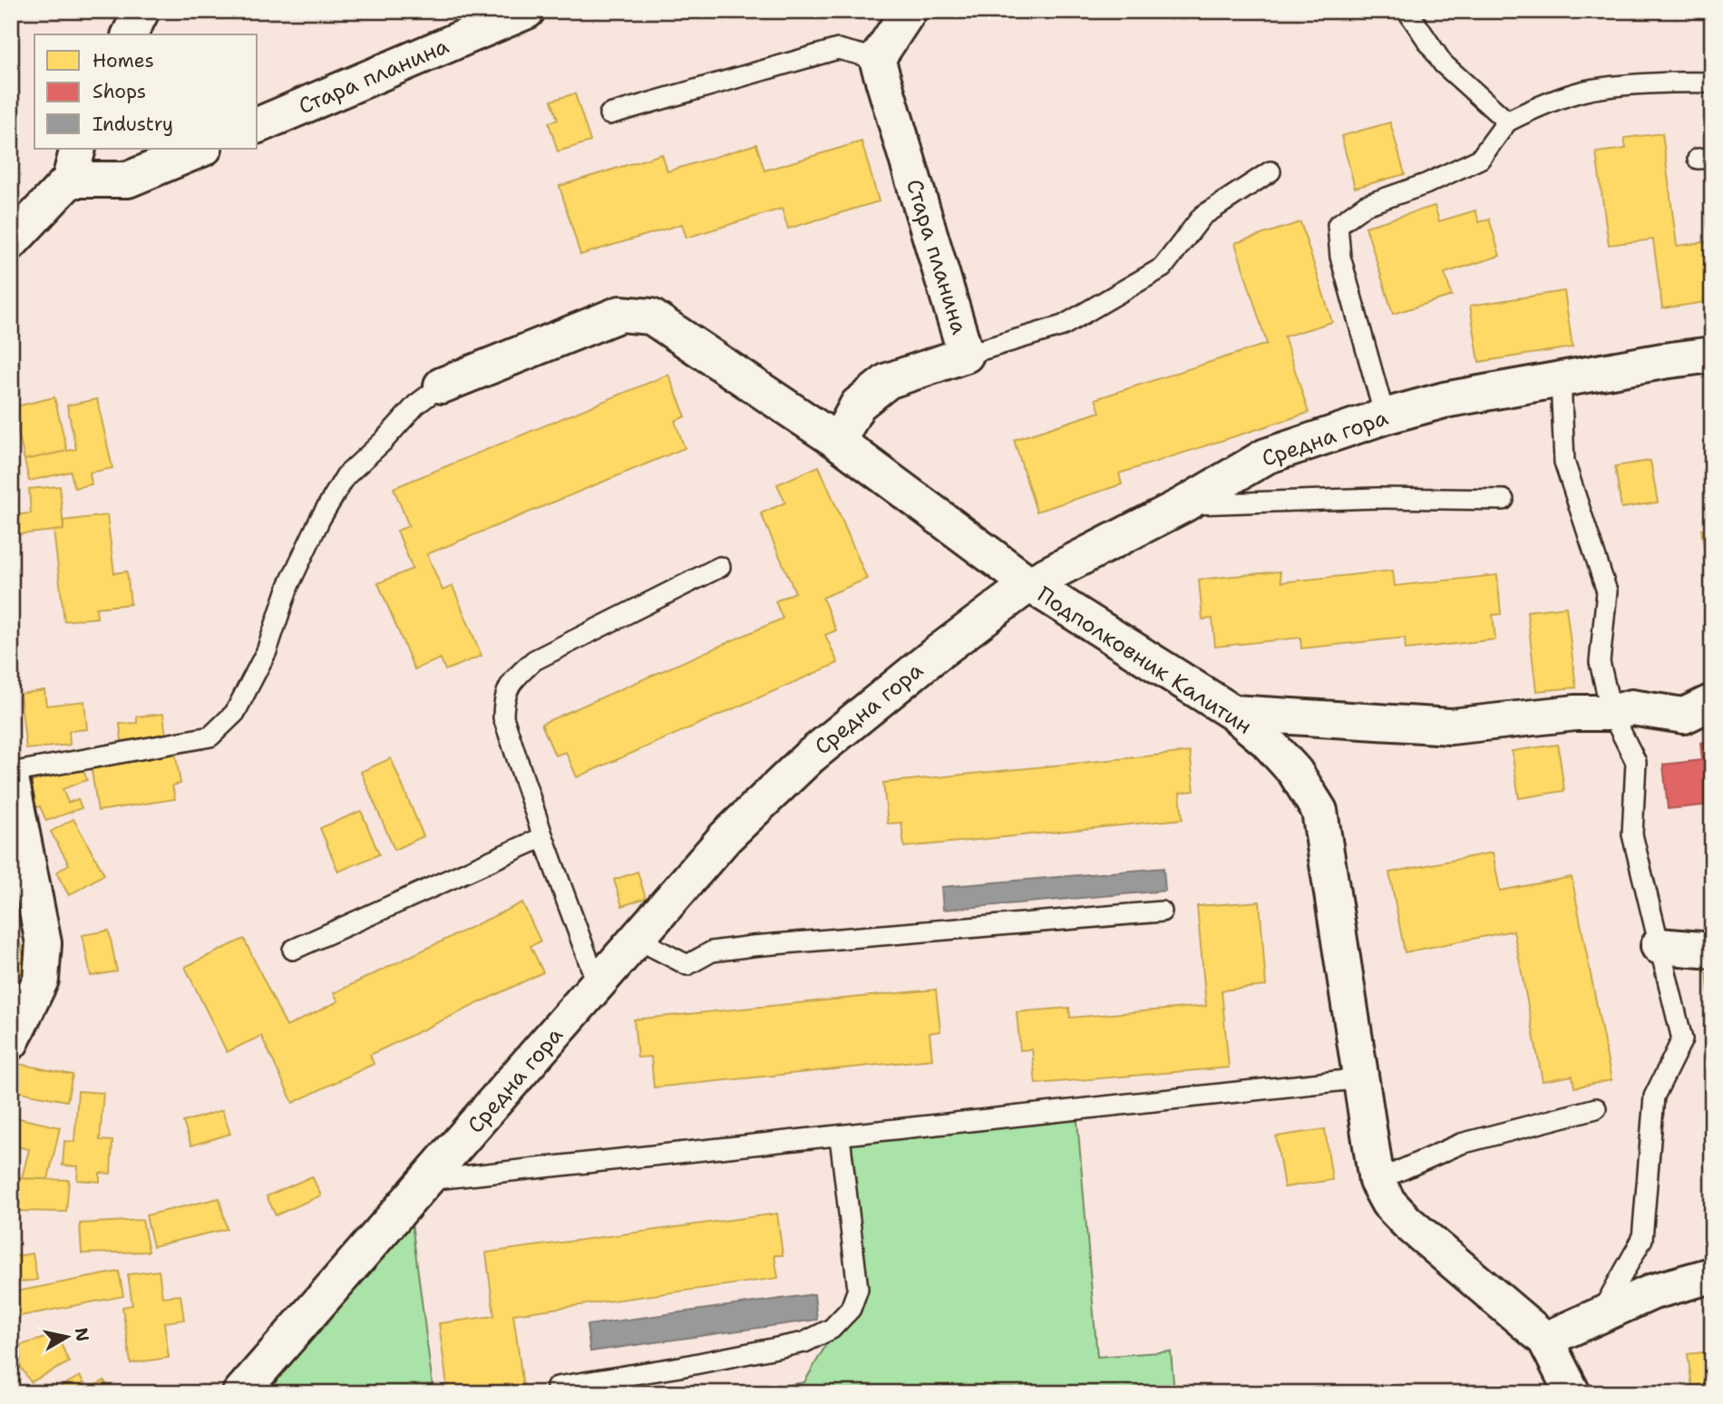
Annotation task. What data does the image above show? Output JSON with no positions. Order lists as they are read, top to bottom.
{
  "streets": {
    "street": ["Стара планина", "Средна гора", "Подполковник Калитин"]
  },
  "crossings": [
    ["Стара планина", "Подполковник Калитин"],
    ["Средна гора", "Подполковник Калитин"]
  ],
  "legend": ["Homes", "Shops", "Industry"],
  "north": "right"
}
